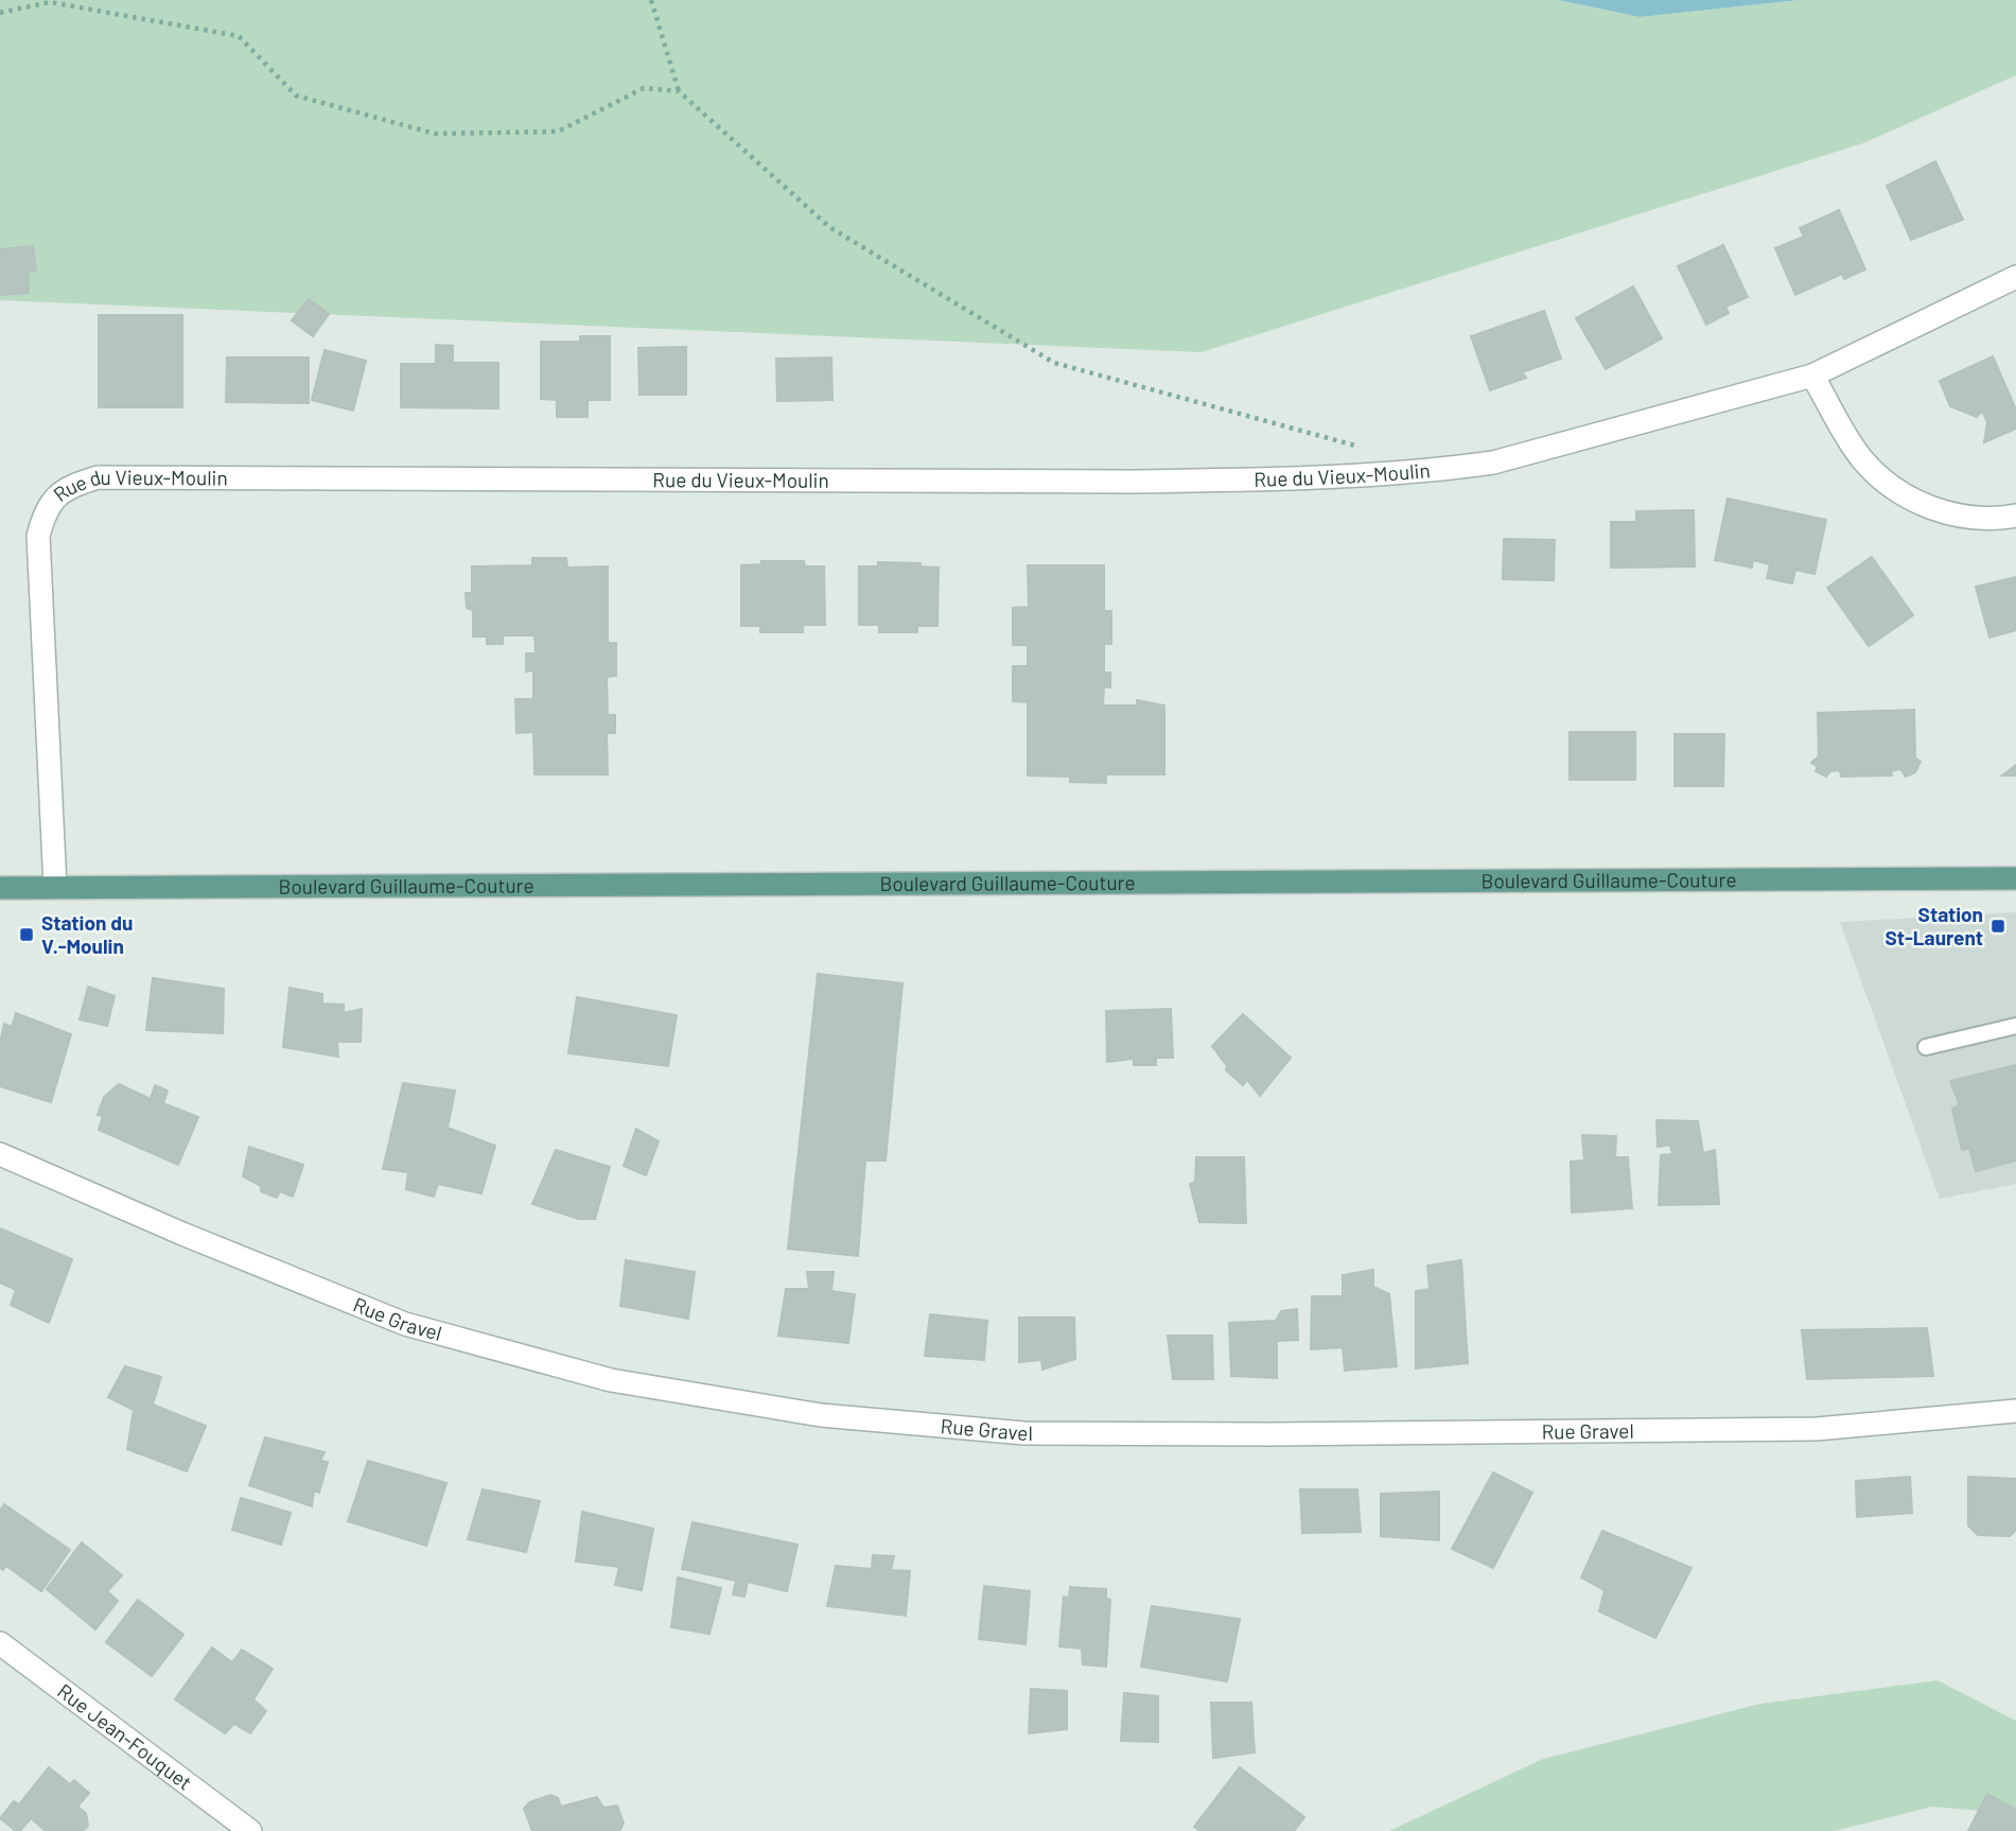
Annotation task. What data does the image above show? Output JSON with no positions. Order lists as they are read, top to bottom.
{
  "streets": {
    "main road": ["Boulevard Guillaume-Couture"],
    "street": ["Rue du Vieux-Moulin", "Rue Gravel", "Rue Jean-Fouquet"]
  },
  "crossings": [
    ["Rue du Vieux-Moulin", "Boulevard Guillaume-Couture"]
  ],
  "places": {
    "transit": ["Station St-Laurent", "Station du V.-Moulin"]
  }
}
